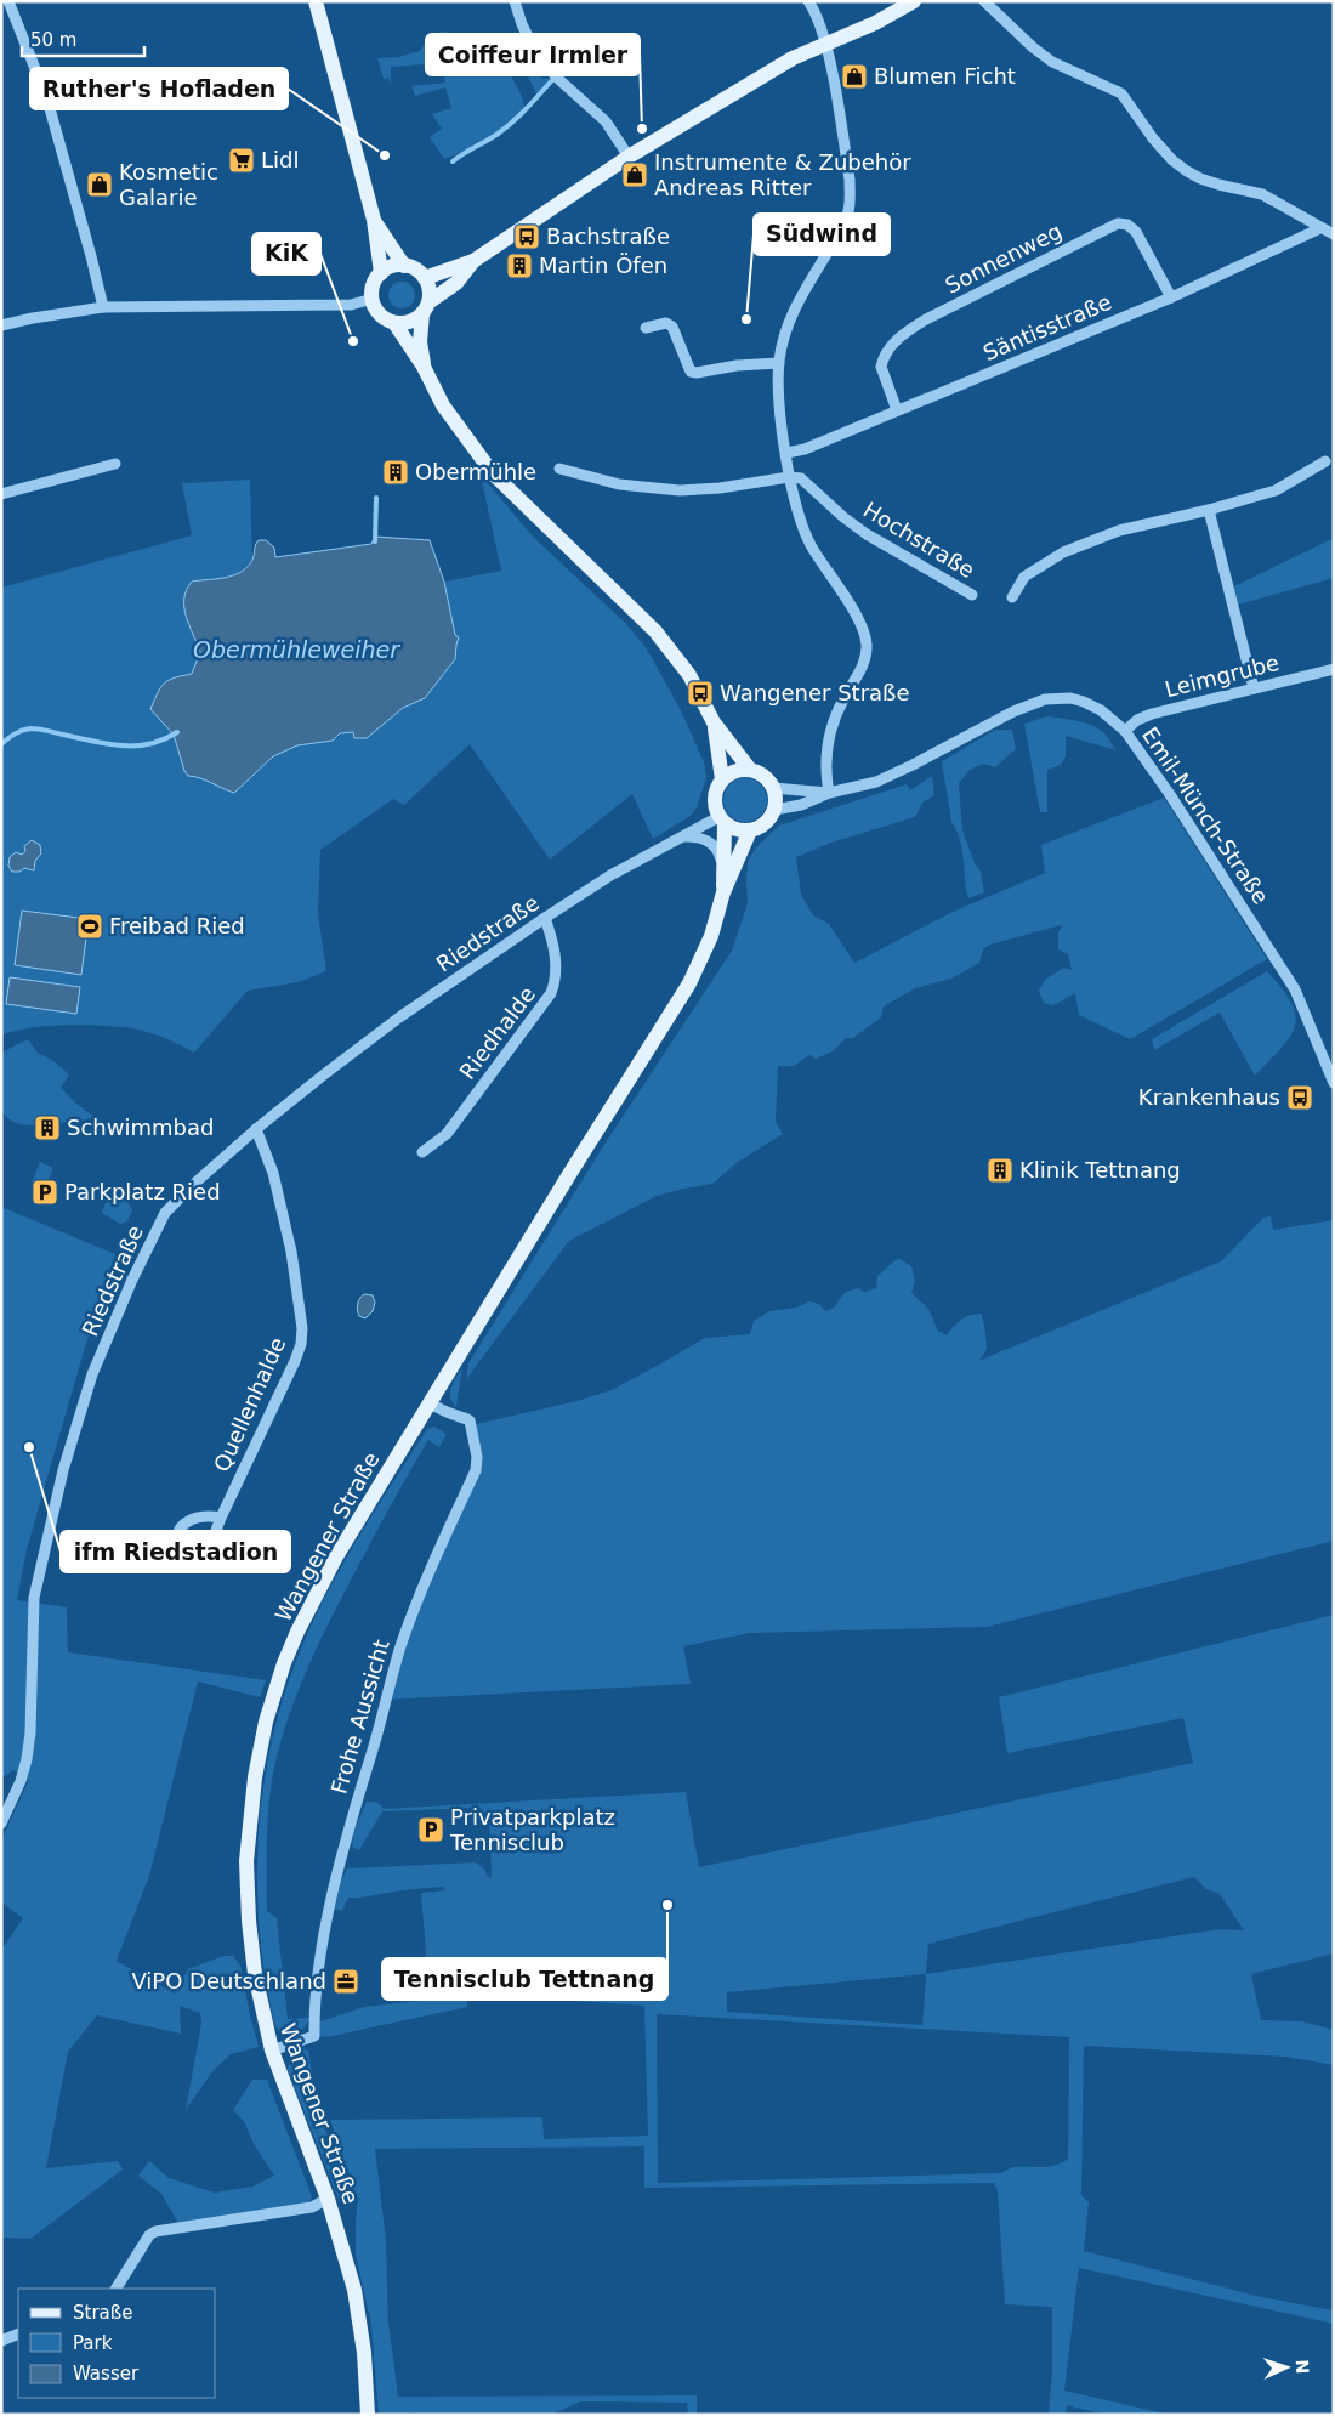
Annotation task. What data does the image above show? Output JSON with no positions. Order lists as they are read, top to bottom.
{
  "streets": {
    "main road": ["Wangener Straße"],
    "street": [
      "Sonnenweg",
      "Säntisstraße",
      "Hochstraße",
      "Leimgrube",
      "Emil-Münch-Straße",
      "Riedstraße",
      "Riedhalde",
      "Quellenhalde",
      "Frohe Aussicht"
    ]
  },
  "crossings": [
    ["Sonnenweg", "Säntisstraße"],
    ["Leimgrube", "Emil-Münch-Straße"],
    ["Emil-Münch-Straße", "Riedstraße"],
    ["Emil-Münch-Straße", "Wangener Straße"],
    ["Riedstraße", "Riedhalde"],
    ["Riedstraße", "Quellenhalde"],
    ["Riedstraße", "Wangener Straße"],
    ["Wangener Straße", "Frohe Aussicht"]
  ],
  "water": ["Obermühleweiher"],
  "places": {
    "shop": ["Blumen Ficht", "Instrumente & Zubehör Andreas Ritter", "Kosmetic Galarie"],
    "other": [
      "Coiffeur Irmler",
      "Ruther's Hofladen",
      "Südwind",
      "KiK",
      "ifm Riedstadion",
      "Tennisclub Tettnang"
    ],
    "supermarket": ["Lidl"],
    "bus stop": ["Bachstraße", "Wangener Straße", "Krankenhaus"],
    "building": [
      "Martin Öfen",
      "Obermühle",
      "Schwimmbad",
      "Klinik Tettnang"
    ],
    "sports": ["Freibad Ried"],
    "parking": ["Parkplatz Ried", "Privatparkplatz Tennisclub"],
    "office": ["ViPO Deutschland"]
  },
  "legend": ["Straße", "Park", "Wasser"],
  "scale_bar": "50 m",
  "north": "right"
}
